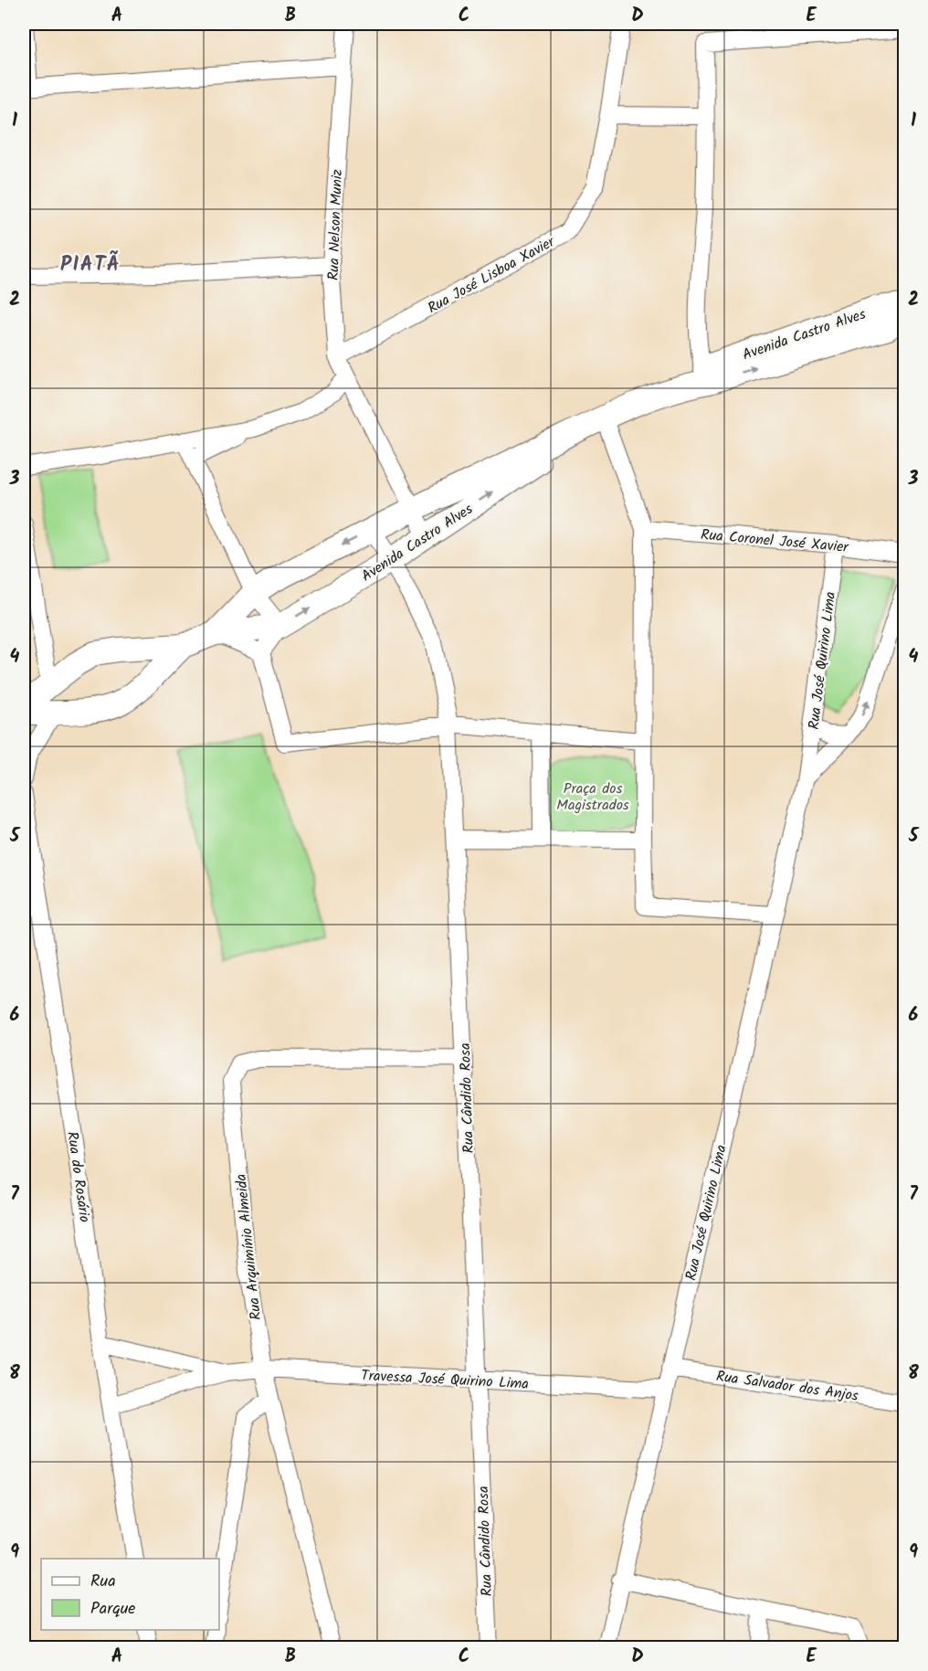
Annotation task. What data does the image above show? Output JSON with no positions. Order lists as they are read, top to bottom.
{
  "streets": {
    "street": [
      "Rua Nelson Muniz",
      "Rua José Lisboa Xavier",
      "Avenida Castro Alves",
      "Rua Coronel José Xavier",
      "Rua José Quirino Lima",
      "Rua Cândido Rosa",
      "Rua do Rosário",
      "Rua Arquimínio Almeida",
      "Travessa José Quirino Lima",
      "Rua Salvador dos Anjos"
    ]
  },
  "crossings": [
    ["Rua Nelson Muniz", "Rua José Lisboa Xavier"],
    ["Rua Nelson Muniz", "Avenida Castro Alves"],
    ["Avenida Castro Alves", "Rua Cândido Rosa"],
    ["Rua Coronel José Xavier", "Rua José Quirino Lima"],
    ["Rua José Quirino Lima", "Travessa José Quirino Lima"],
    ["Rua José Quirino Lima", "Rua Salvador dos Anjos"],
    ["Rua Cândido Rosa", "Rua Arquimínio Almeida"],
    ["Rua Cândido Rosa", "Travessa José Quirino Lima"],
    ["Rua Arquimínio Almeida", "Travessa José Quirino Lima"]
  ],
  "districts": ["PIATÃ"],
  "parks": ["Praça dos Magistrados"],
  "legend": ["Rua", "Parque"],
  "grid": {
    "columns": [
      "A",
      "B",
      "C",
      "D",
      "E"
    ],
    "rows": [
      "1",
      "2",
      "3",
      "4",
      "5",
      "6",
      "7",
      "8",
      "9"
    ]
  }
}
